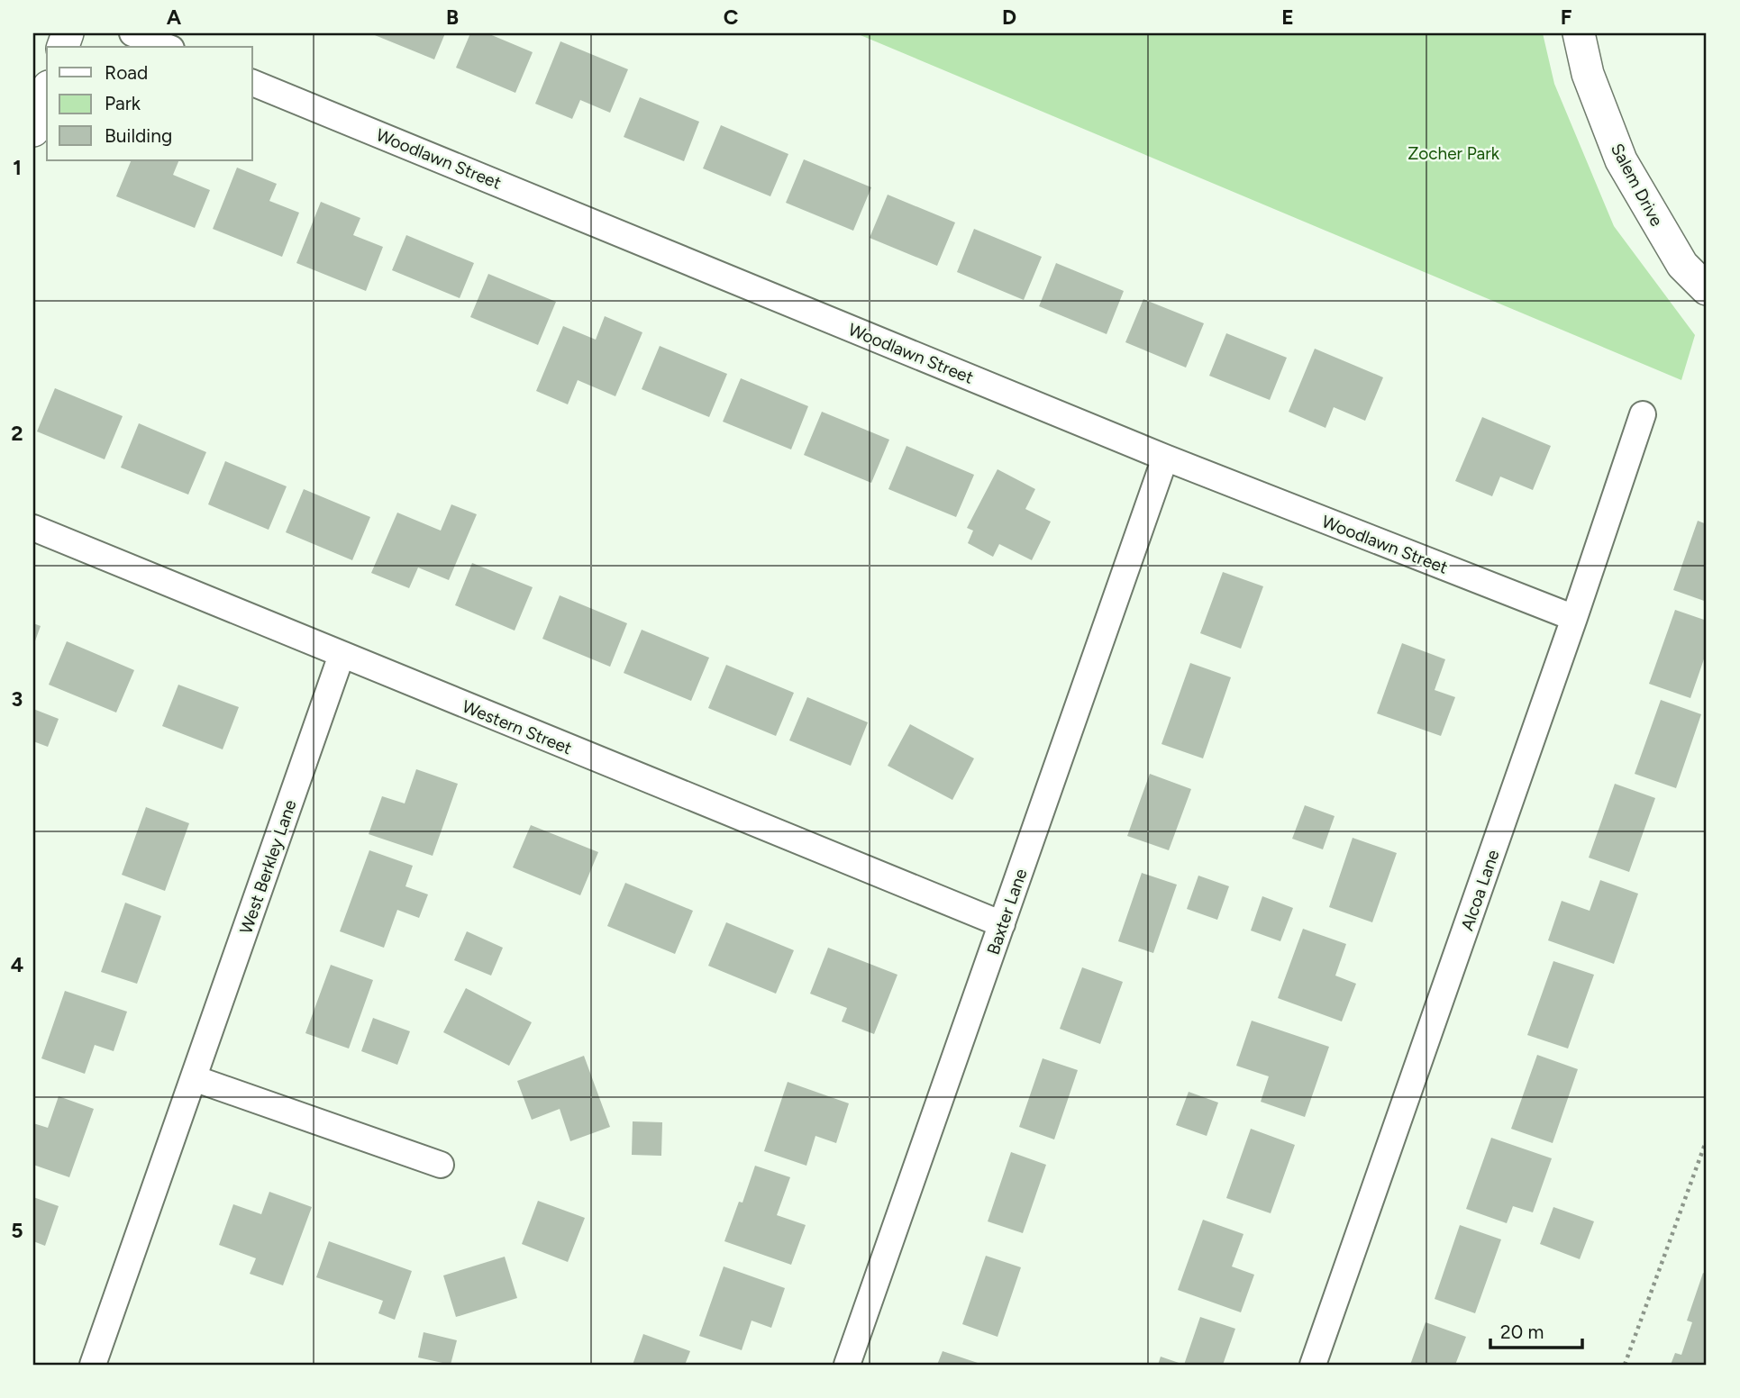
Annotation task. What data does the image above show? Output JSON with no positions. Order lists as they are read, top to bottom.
{
  "streets": {
    "street": [
      "Woodlawn Street",
      "Salem Drive",
      "Western Street",
      "West Berkley Lane",
      "Alcoa Lane",
      "Baxter Lane"
    ]
  },
  "crossings": [
    ["Woodlawn Street", "Alcoa Lane"],
    ["Woodlawn Street", "Baxter Lane"],
    ["Western Street", "West Berkley Lane"],
    ["Western Street", "Baxter Lane"]
  ],
  "parks": ["Zocher Park"],
  "legend": ["Road", "Park", "Building"],
  "scale_bar": "20 m",
  "grid": {
    "columns": [
      "A",
      "B",
      "C",
      "D",
      "E",
      "F"
    ],
    "rows": [
      "1",
      "2",
      "3",
      "4",
      "5"
    ]
  }
}
